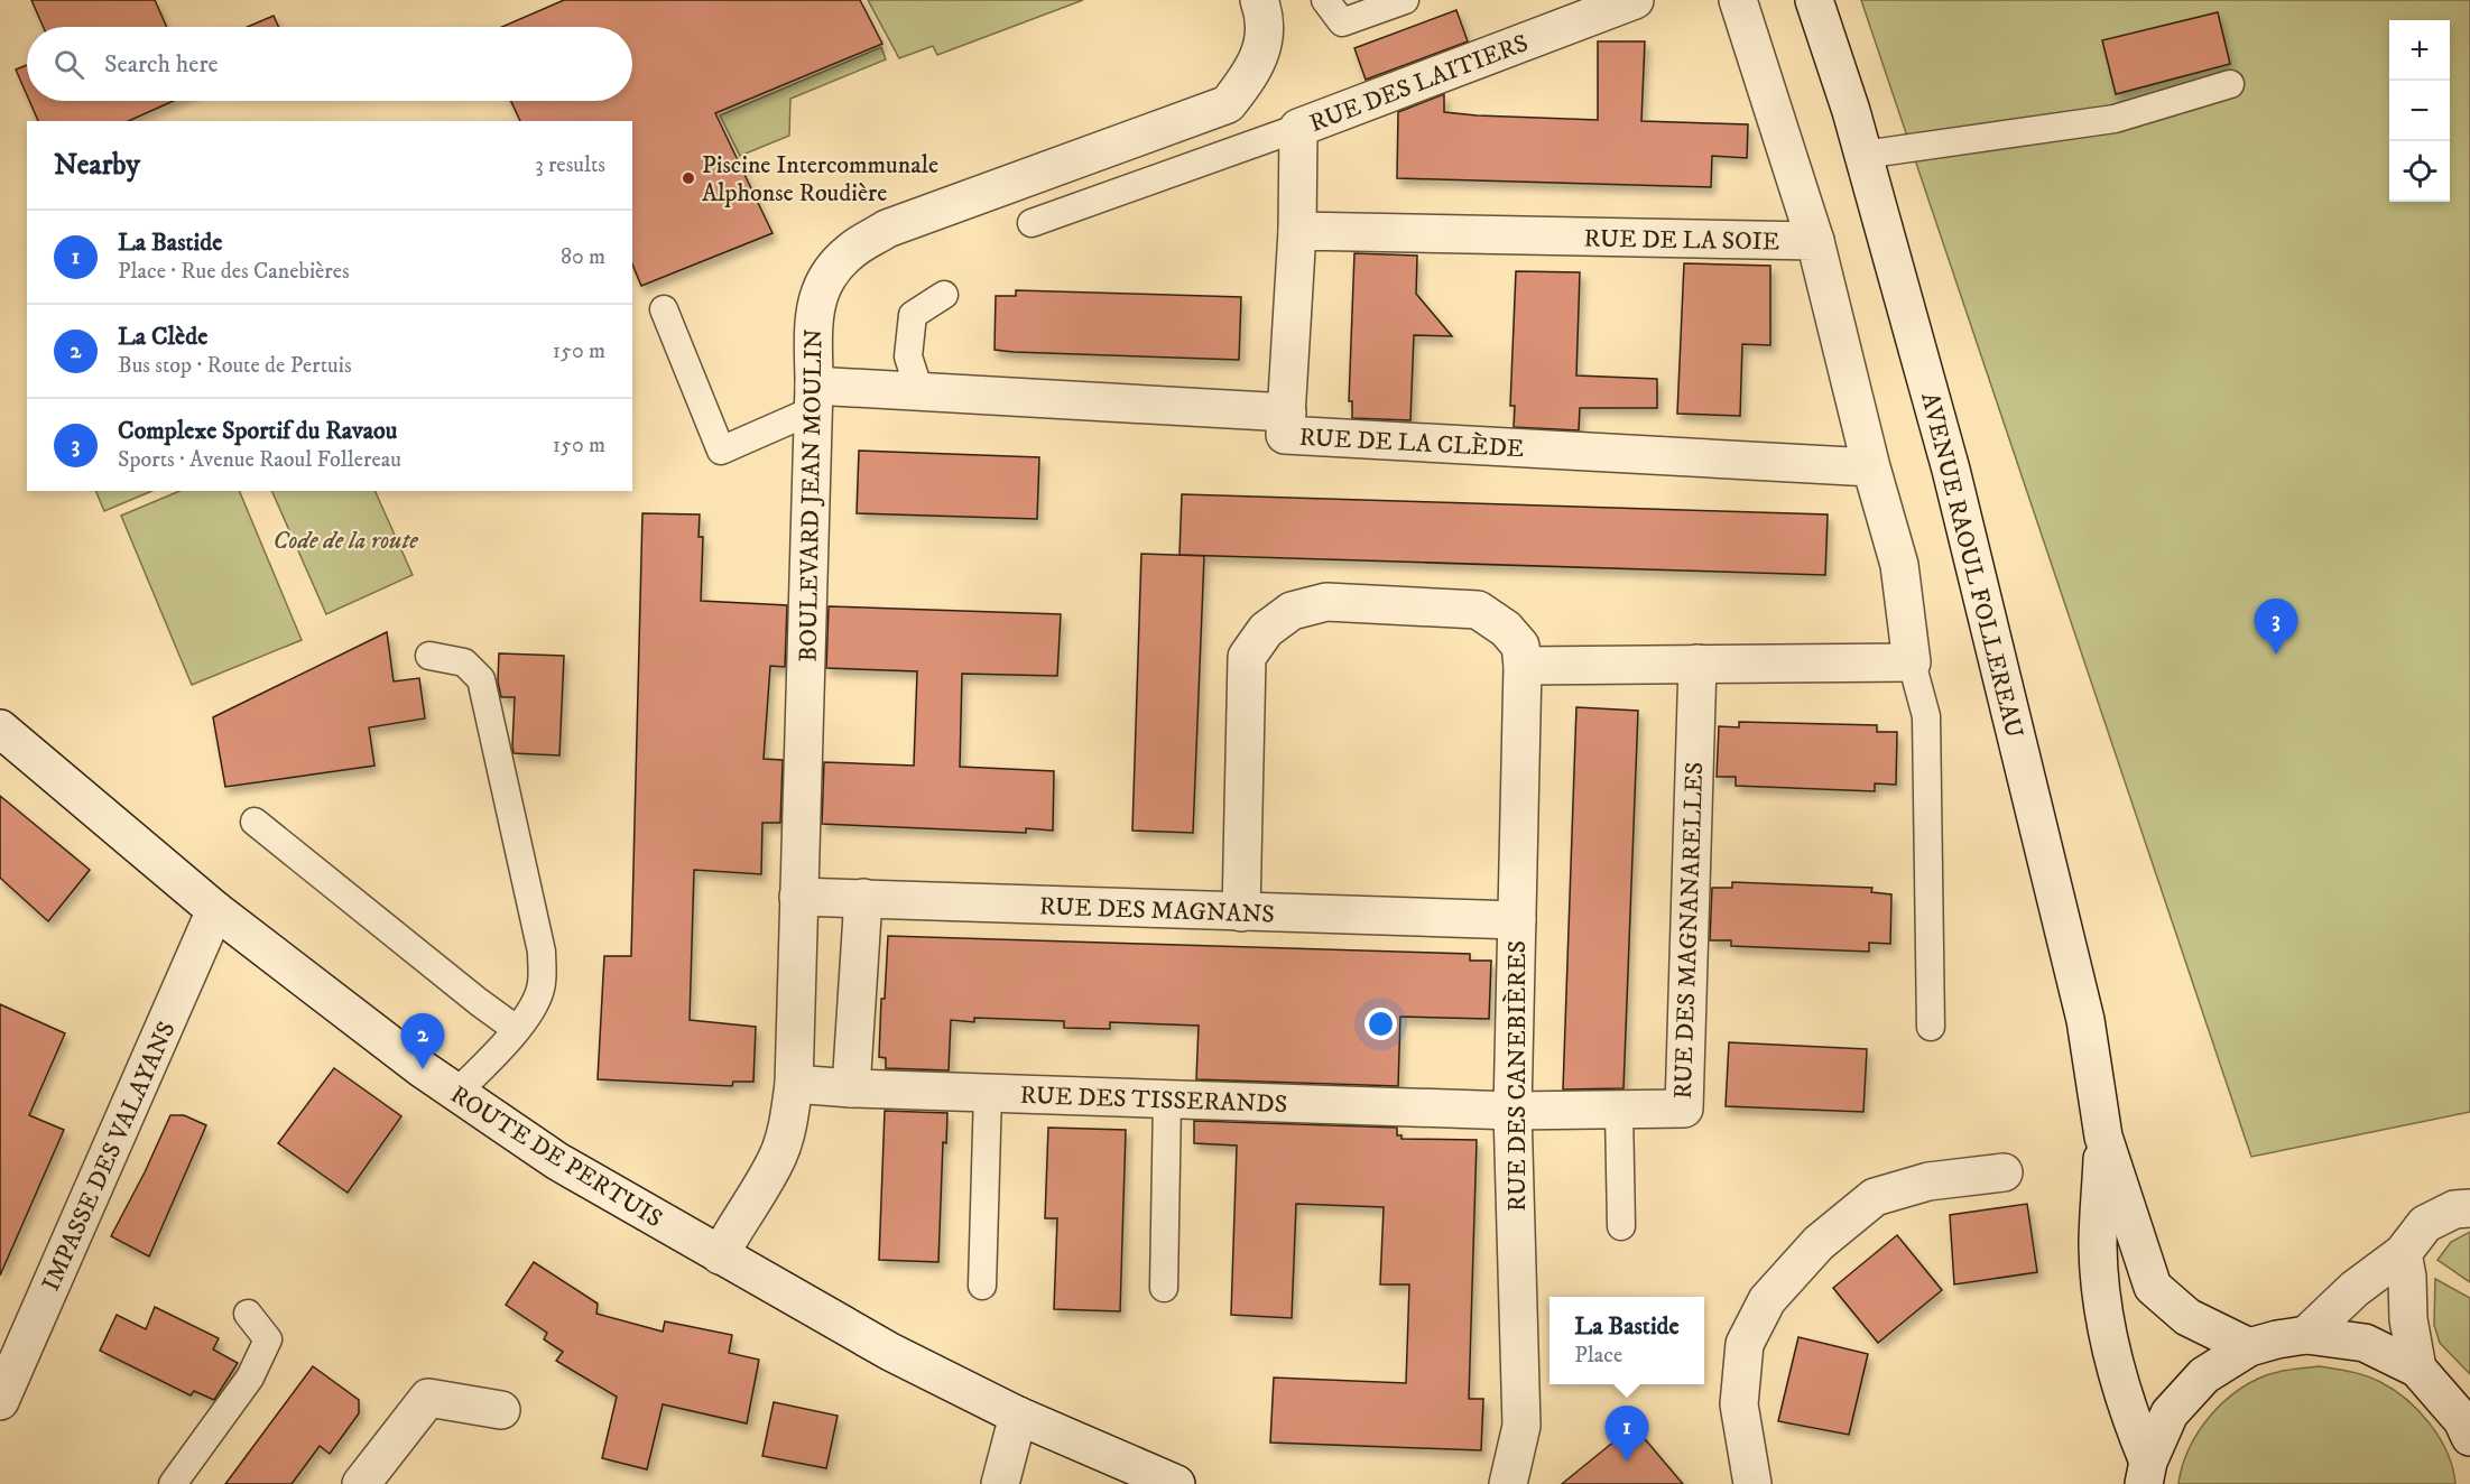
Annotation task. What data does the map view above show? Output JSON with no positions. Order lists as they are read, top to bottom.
{
  "streets": {
    "street": [
      "RUE DES LAITIERS",
      "RUE DE LA SOIE",
      "RUE DE LA CLÈDE",
      "BOULEVARD JEAN MOULIN",
      "AVENUE RAOUL FOLLEREAU",
      "RUE DES MAGNANS",
      "RUE DES MAGNANARELLES",
      "RUE DES CANEBIÈRES",
      "RUE DES TISSERANDS",
      "IMPASSE DES VALAYANS",
      "ROUTE DE PERTUIS"
    ]
  },
  "crossings": [
    ["RUE DES LAITIERS", "RUE DE LA SOIE"],
    ["RUE DE LA SOIE", "RUE DE LA CLÈDE"],
    ["RUE DE LA CLÈDE", "BOULEVARD JEAN MOULIN"],
    ["BOULEVARD JEAN MOULIN", "RUE DES MAGNANS"],
    ["BOULEVARD JEAN MOULIN", "RUE DES TISSERANDS"],
    ["BOULEVARD JEAN MOULIN", "ROUTE DE PERTUIS"],
    ["RUE DES MAGNANS", "RUE DES CANEBIÈRES"],
    ["RUE DES MAGNANARELLES", "RUE DES CANEBIÈRES"],
    ["RUE DES MAGNANARELLES", "RUE DES TISSERANDS"],
    ["RUE DES CANEBIÈRES", "RUE DES TISSERANDS"],
    ["IMPASSE DES VALAYANS", "ROUTE DE PERTUIS"]
  ],
  "parks": ["Code de la route"],
  "places": ["Piscine Intercommunale Alphonse Roudière"],
  "page": {
    "map_buttons": ["+", "−"],
    "search": "Search here",
    "heading": ["Nearby", "3 results"],
    "list": [
      {
        "mark": "1",
        "name": "La Bastide",
        "note": "Place · Rue des Canebières",
        "value": "80 m"
      },
      {
        "mark": "2",
        "name": "La Clède",
        "note": "Bus stop · Route de Pertuis",
        "value": "150 m"
      },
      {
        "mark": "3",
        "name": "Complexe Sportif du Ravaou",
        "note": "Sports · Avenue Raoul Follereau",
        "value": "150 m"
      }
    ],
    "pins": ["3", "2", "1"],
    "popup": ["La Bastide", "Place"]
  }
}
